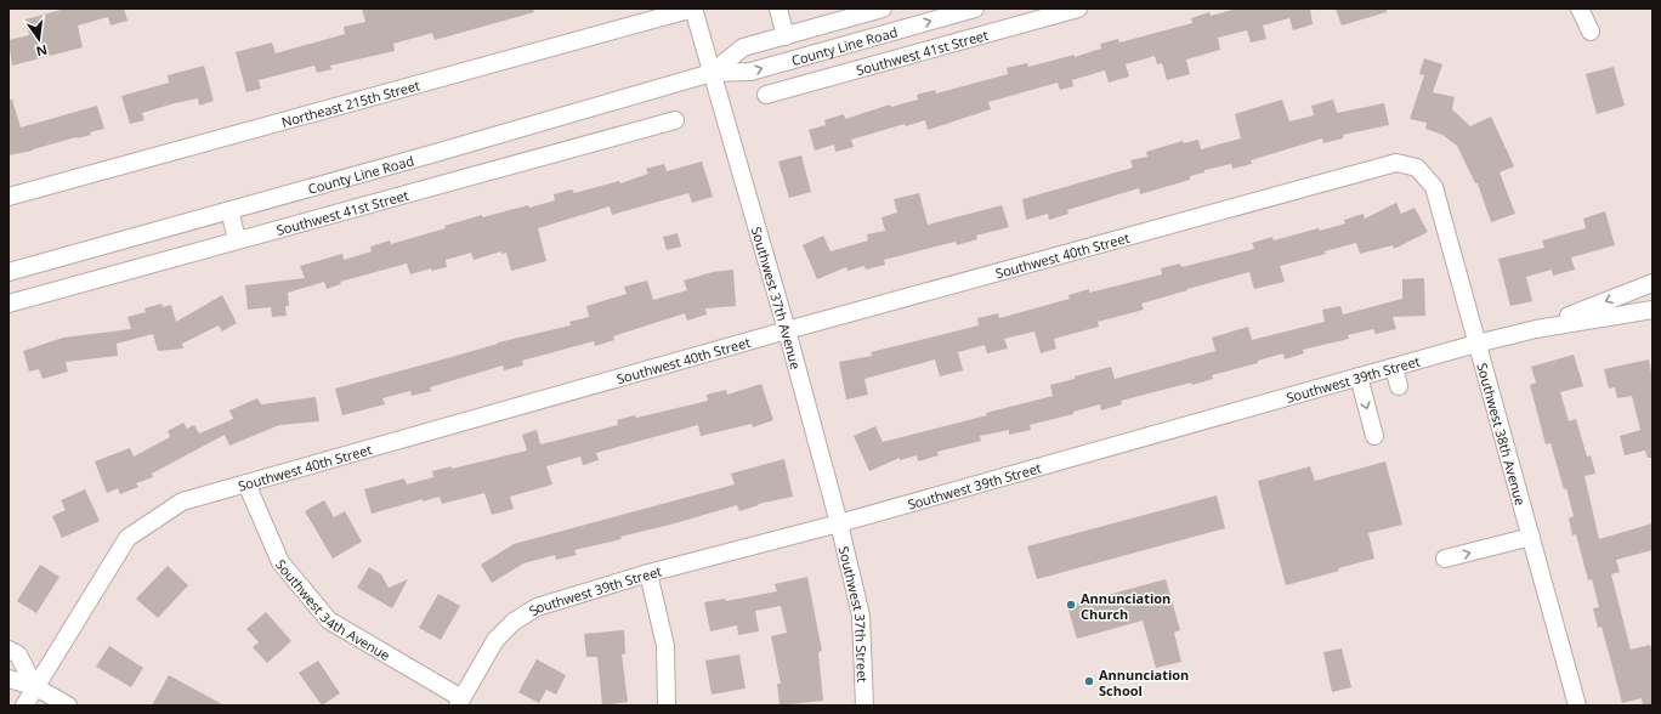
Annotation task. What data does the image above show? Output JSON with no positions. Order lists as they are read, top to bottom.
{
  "streets": {
    "street": [
      "County Line Road",
      "Southwest 41st Street",
      "Northeast 215th Street",
      "Southwest 40th Street",
      "Southwest 37th Avenue",
      "Southwest 39th Street",
      "Southwest 38th Avenue",
      "Southwest 34th Avenue",
      "Southwest 37th Street"
    ]
  },
  "crossings": [
    ["County Line Road", "Southwest 37th Avenue"],
    ["Northeast 215th Street", "Southwest 37th Avenue"],
    ["Southwest 40th Street", "Southwest 37th Avenue"],
    ["Southwest 40th Street", "Southwest 38th Avenue"],
    ["Southwest 40th Street", "Southwest 34th Avenue"],
    ["Southwest 37th Avenue", "Southwest 39th Street"],
    ["Southwest 37th Avenue", "Southwest 37th Street"],
    ["Southwest 39th Street", "Southwest 38th Avenue"],
    ["Southwest 39th Street", "Southwest 34th Avenue"],
    ["Southwest 39th Street", "Southwest 37th Street"]
  ],
  "places": ["Annunciation Church", "Annunciation School"],
  "north": "bottom"
}
